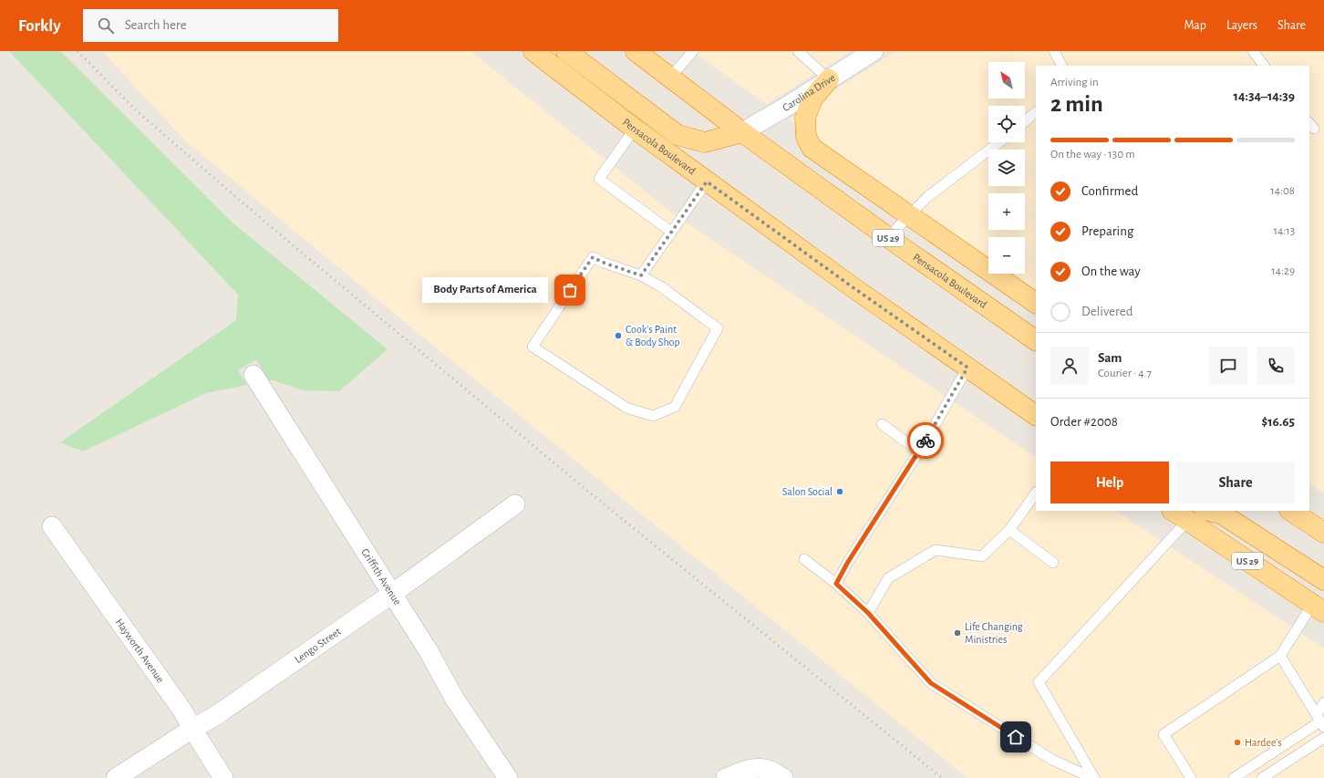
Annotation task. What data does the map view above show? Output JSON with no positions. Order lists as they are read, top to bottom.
{
  "streets": {
    "highway": ["Pensacola Boulevard", "US 29"],
    "street": [
      "Carolina Drive",
      "Griffith Avenue",
      "Lengo Street",
      "Hayworth Avenue"
    ]
  },
  "crossings": [
    ["Carolina Drive", "Pensacola Boulevard"],
    ["Griffith Avenue", "Lengo Street"],
    ["Lengo Street", "Hayworth Avenue"]
  ],
  "places": [
    "Body Parts of America",
    "Cook's Paint & Body Shop",
    "Salon Social",
    "Life Changing Ministries",
    "Hardee's"
  ],
  "north": "top left",
  "page": {
    "header": "Forkly",
    "search": "Search here",
    "nav": ["Map", "Layers", "Share"],
    "map_buttons": ["+", "−"],
    "heading": ["2 min", "Arriving in", "14:34–14:39"],
    "panel": [
      "Sam",
      "Courier · 4.7",
      "Order #2008",
      "$16.65"
    ],
    "bar": "On the way · 130 m",
    "list": [
      ["Confirmed", "14:08"],
      ["Preparing", "14:13"],
      ["On the way", "14:29"],
      "Delivered"
    ],
    "bubble": "Body Parts of America",
    "buttons": ["Help", "Share"]
  }
}
